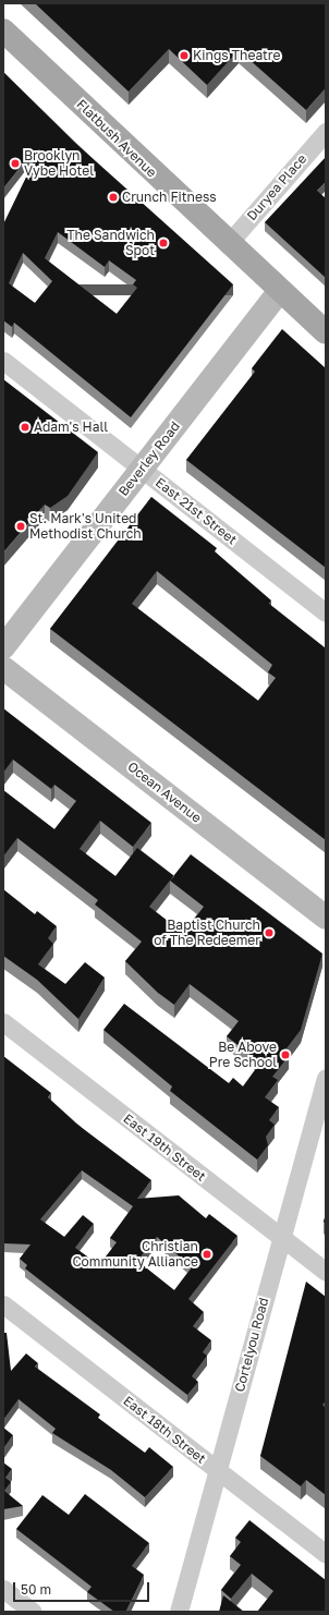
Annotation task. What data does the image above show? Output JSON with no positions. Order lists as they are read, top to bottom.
{
  "streets": {
    "main road": ["Flatbush Avenue"],
    "street": [
      "Duryea Place",
      "Beverley Road",
      "East 21st Street",
      "Ocean Avenue",
      "East 19th Street",
      "Cortelyou Road",
      "East 18th Street"
    ]
  },
  "crossings": [
    ["Flatbush Avenue", "Duryea Place"],
    ["Flatbush Avenue", "Beverley Road"],
    ["Beverley Road", "East 21st Street"],
    ["East 19th Street", "Cortelyou Road"],
    ["Cortelyou Road", "East 18th Street"]
  ],
  "places": [
    "Kings Theatre",
    "Brooklyn Vybe Hotel",
    "Crunch Fitness",
    "The Sandwich Spot",
    "Adam's Hall",
    "St. Mark's United Methodist Church",
    "Baptist Church of The Redeemer",
    "Be Above Pre School",
    "Christian Community Alliance"
  ],
  "scale_bar": "50 m"
}
